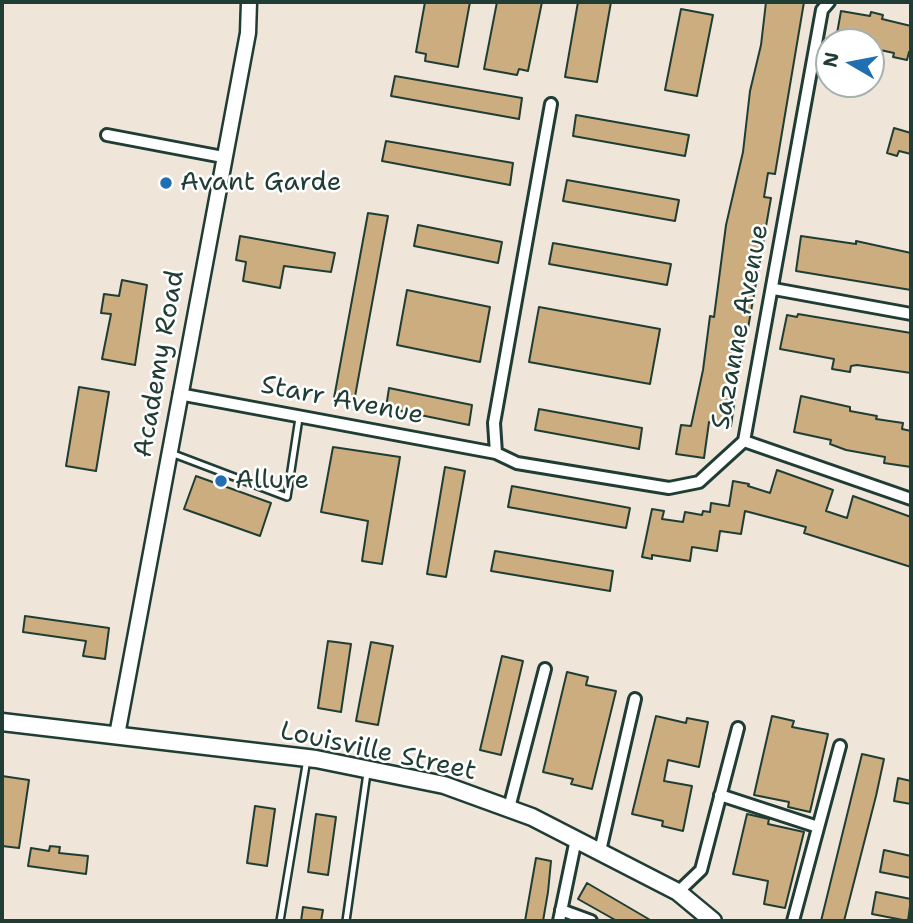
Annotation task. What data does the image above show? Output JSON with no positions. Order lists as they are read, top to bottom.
{
  "streets": {
    "main road": ["Louisville Street"],
    "street": ["Sazanne Avenue", "Academy Road", "Starr Avenue"]
  },
  "crossings": [
    ["Sazanne Avenue", "Starr Avenue"],
    ["Academy Road", "Starr Avenue"],
    ["Academy Road", "Louisville Street"]
  ],
  "places": ["Avant Garde", "Allure"],
  "north": "left"
}
